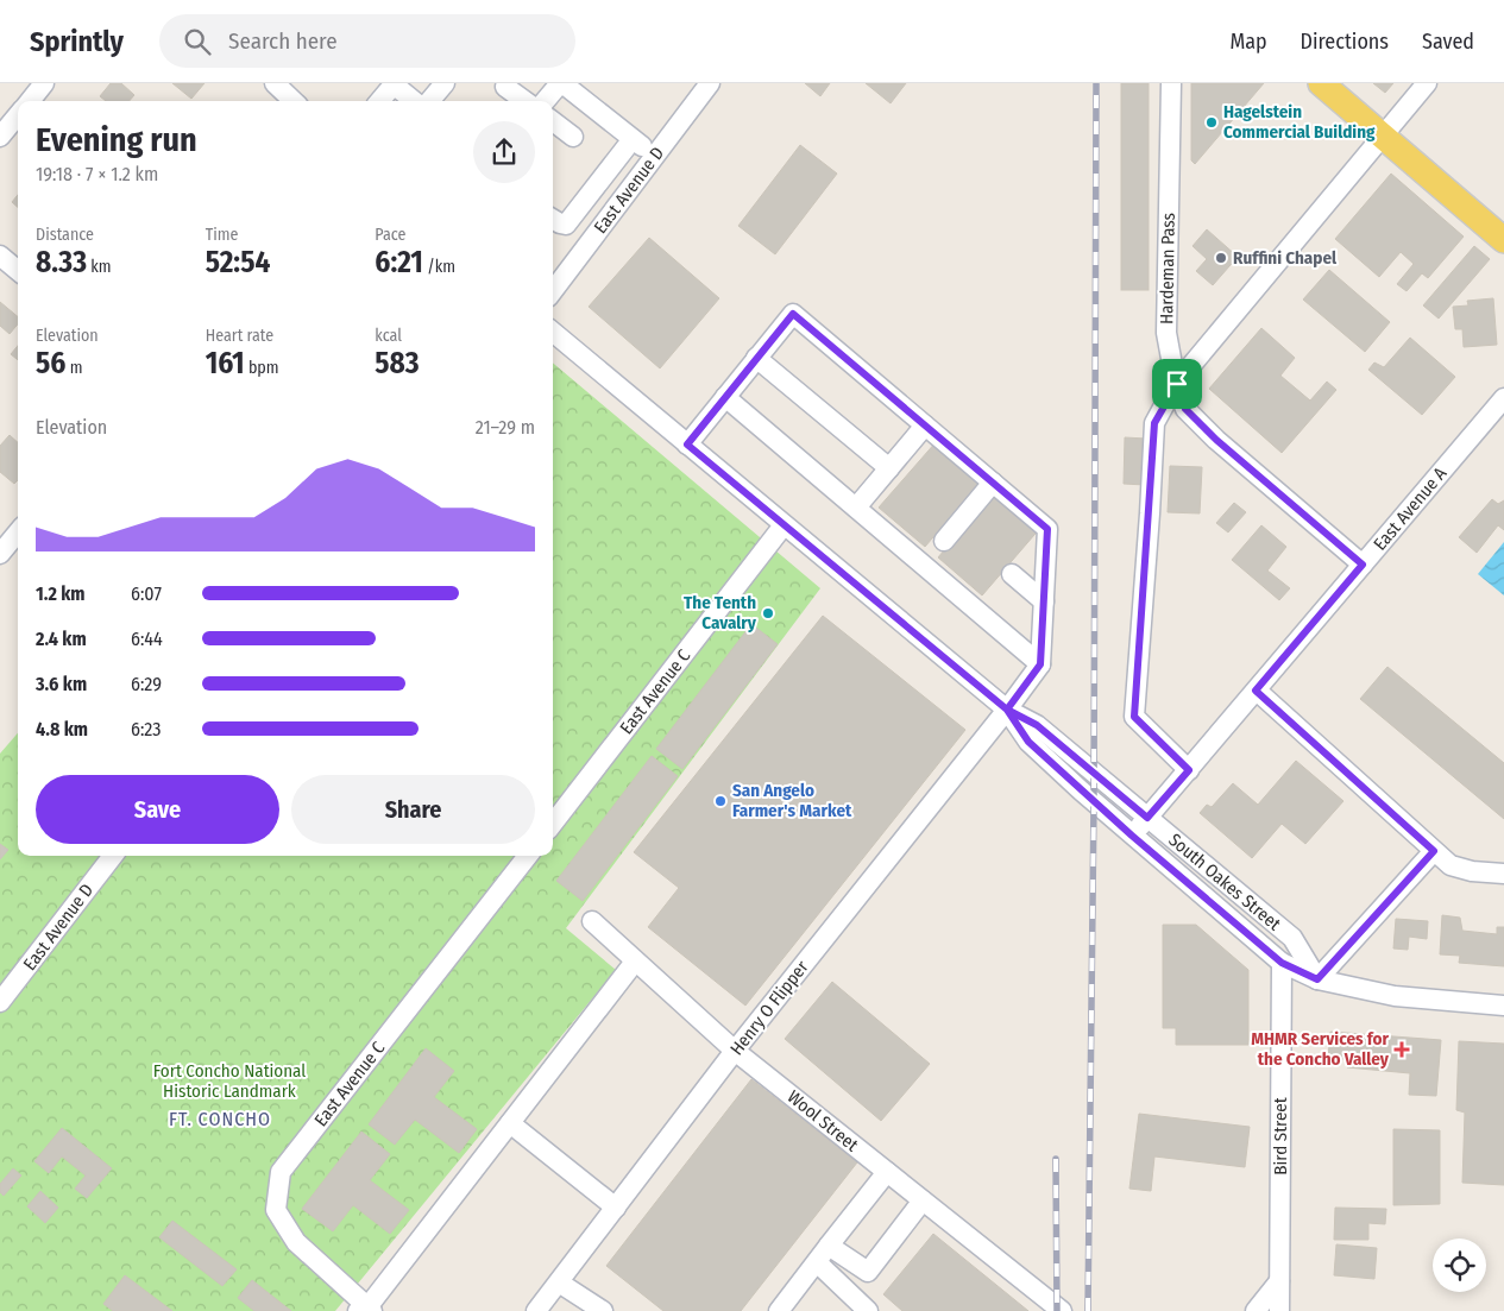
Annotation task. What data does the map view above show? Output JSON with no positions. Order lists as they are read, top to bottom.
{
  "streets": {
    "street": [
      "East Avenue D",
      "Hardeman Pass",
      "East Avenue A",
      "East Avenue C",
      "South Oakes Street",
      "Henry O Flipper",
      "Wool Street",
      "Bird Street"
    ]
  },
  "crossings": [
    ["Hardeman Pass", "East Avenue A"],
    ["East Avenue A", "South Oakes Street"],
    ["East Avenue C", "South Oakes Street"],
    ["South Oakes Street", "Henry O Flipper"],
    ["South Oakes Street", "Bird Street"],
    ["Henry O Flipper", "Wool Street"]
  ],
  "districts": ["FT. CONCHO"],
  "parks": ["Fort Concho National Historic Landmark"],
  "places": {
    "other": [
      "Hagelstein Commercial Building",
      "Ruffini Chapel",
      "The Tenth Cavalry",
      "San Angelo Farmer's Market"
    ],
    "health": ["MHMR Services for the Concho Valley"]
  },
  "page": {
    "header": "Sprintly",
    "search": "Search here",
    "nav": ["Map", "Directions", "Saved"],
    "heading": ["Evening run", "19:18 · 7 × 1.2 km"],
    "stats": [
      ["Distance", "8.33 km"],
      ["Time", "52:54"],
      ["Pace", "6:21 /km"],
      ["Elevation", "56 m"],
      ["Heart rate", "161 bpm"],
      ["kcal", "583"]
    ],
    "chart": ["Elevation", "21–29 m"],
    "list": [
      {
        "name": "1.2 km",
        "note": "6:07"
      },
      {
        "name": "2.4 km",
        "note": "6:44"
      },
      {
        "name": "3.6 km",
        "note": "6:29"
      },
      {
        "name": "4.8 km",
        "note": "6:23"
      }
    ],
    "buttons": ["Save", "Share"]
  }
}
